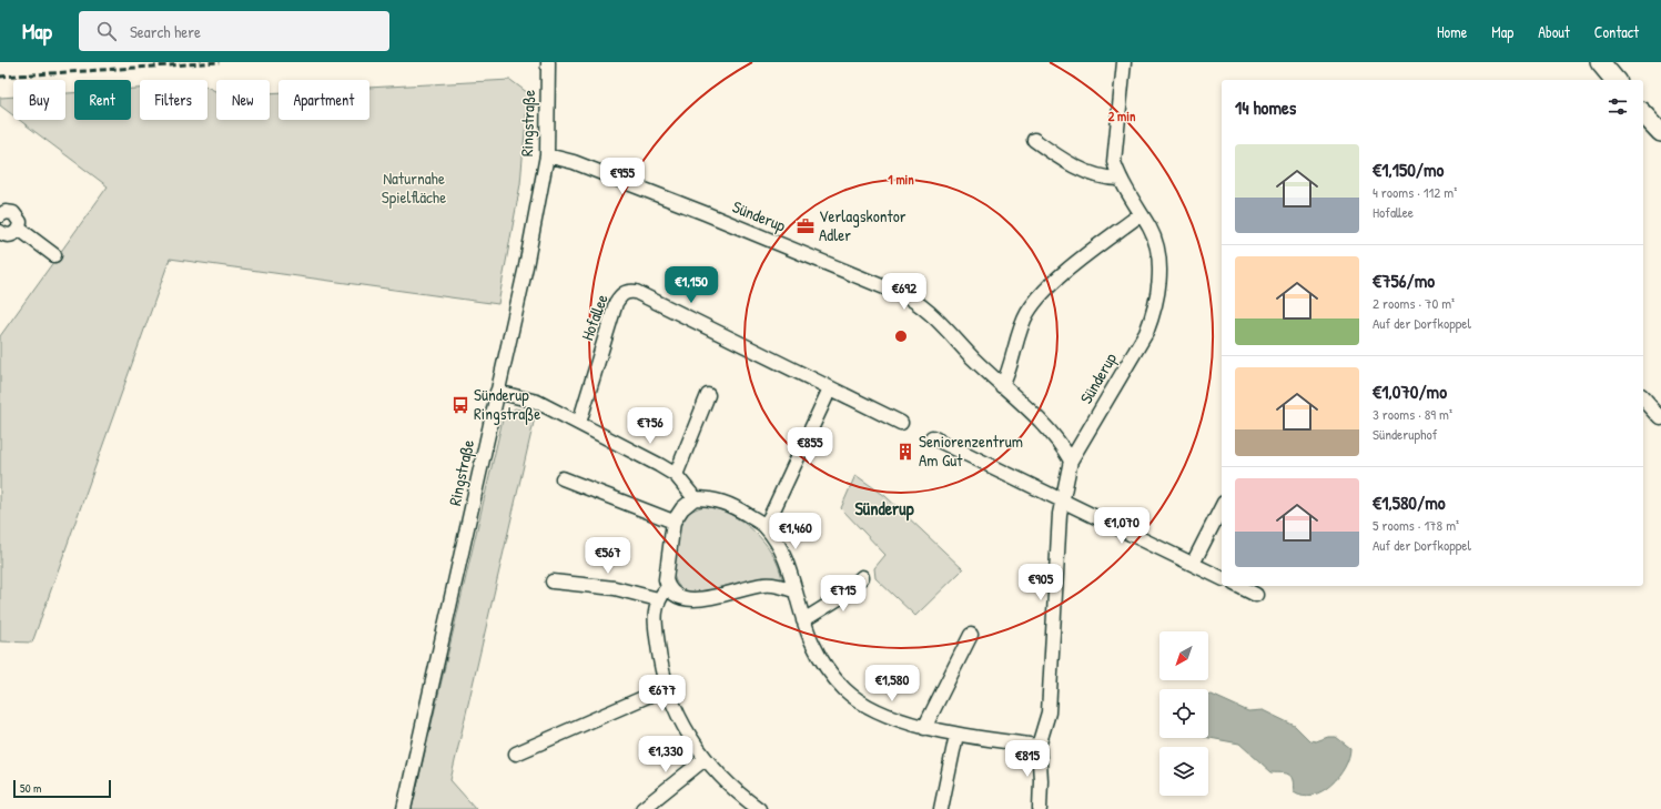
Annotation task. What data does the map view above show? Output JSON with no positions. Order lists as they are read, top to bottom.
{
  "streets": {
    "street": ["Ringstraße", "Sünderup", "Hofallee"]
  },
  "crossings": [
    ["Ringstraße", "Sünderup"]
  ],
  "districts": ["Sünderup"],
  "parks": ["Naturnahe Spielfläche"],
  "places": {
    "office": ["Verlagskontor Adler"],
    "bus stop": ["Sünderup Ringstraße"],
    "building": ["Seniorenzentrum Am Gut"]
  },
  "scale_bar": "50 m",
  "north": "bottom left",
  "page": {
    "header": "Map",
    "search": "Search here",
    "nav": [
      "Home",
      "Map",
      "About",
      "Contact"
    ],
    "chip": [
      "Buy",
      "Rent",
      "Filters",
      "New",
      "Apartment"
    ],
    "heading": "14 homes",
    "list": [
      {
        "name": "€1,150/mo",
        "note": "4 rooms · 112 m² · Hofallee"
      },
      {
        "name": "€756/mo",
        "note": "2 rooms · 70 m² · Auf der Dorfkoppel"
      },
      {
        "name": "€1,070/mo",
        "note": "3 rooms · 89 m² · Sünderuphof"
      },
      {
        "name": "€1,580/mo",
        "note": "5 rooms · 178 m² · Auf der Dorfkoppel"
      }
    ],
    "price": [
      "€955",
      "€1,150",
      "€692",
      "€756",
      "€855",
      "€1,070",
      "€1,460",
      "€567",
      "€905",
      "€715",
      "€1,580",
      "€677",
      "€1,330",
      "€815"
    ],
    "scale": "50 m"
  },
  "rings": ["2 min", "1 min"]
}
